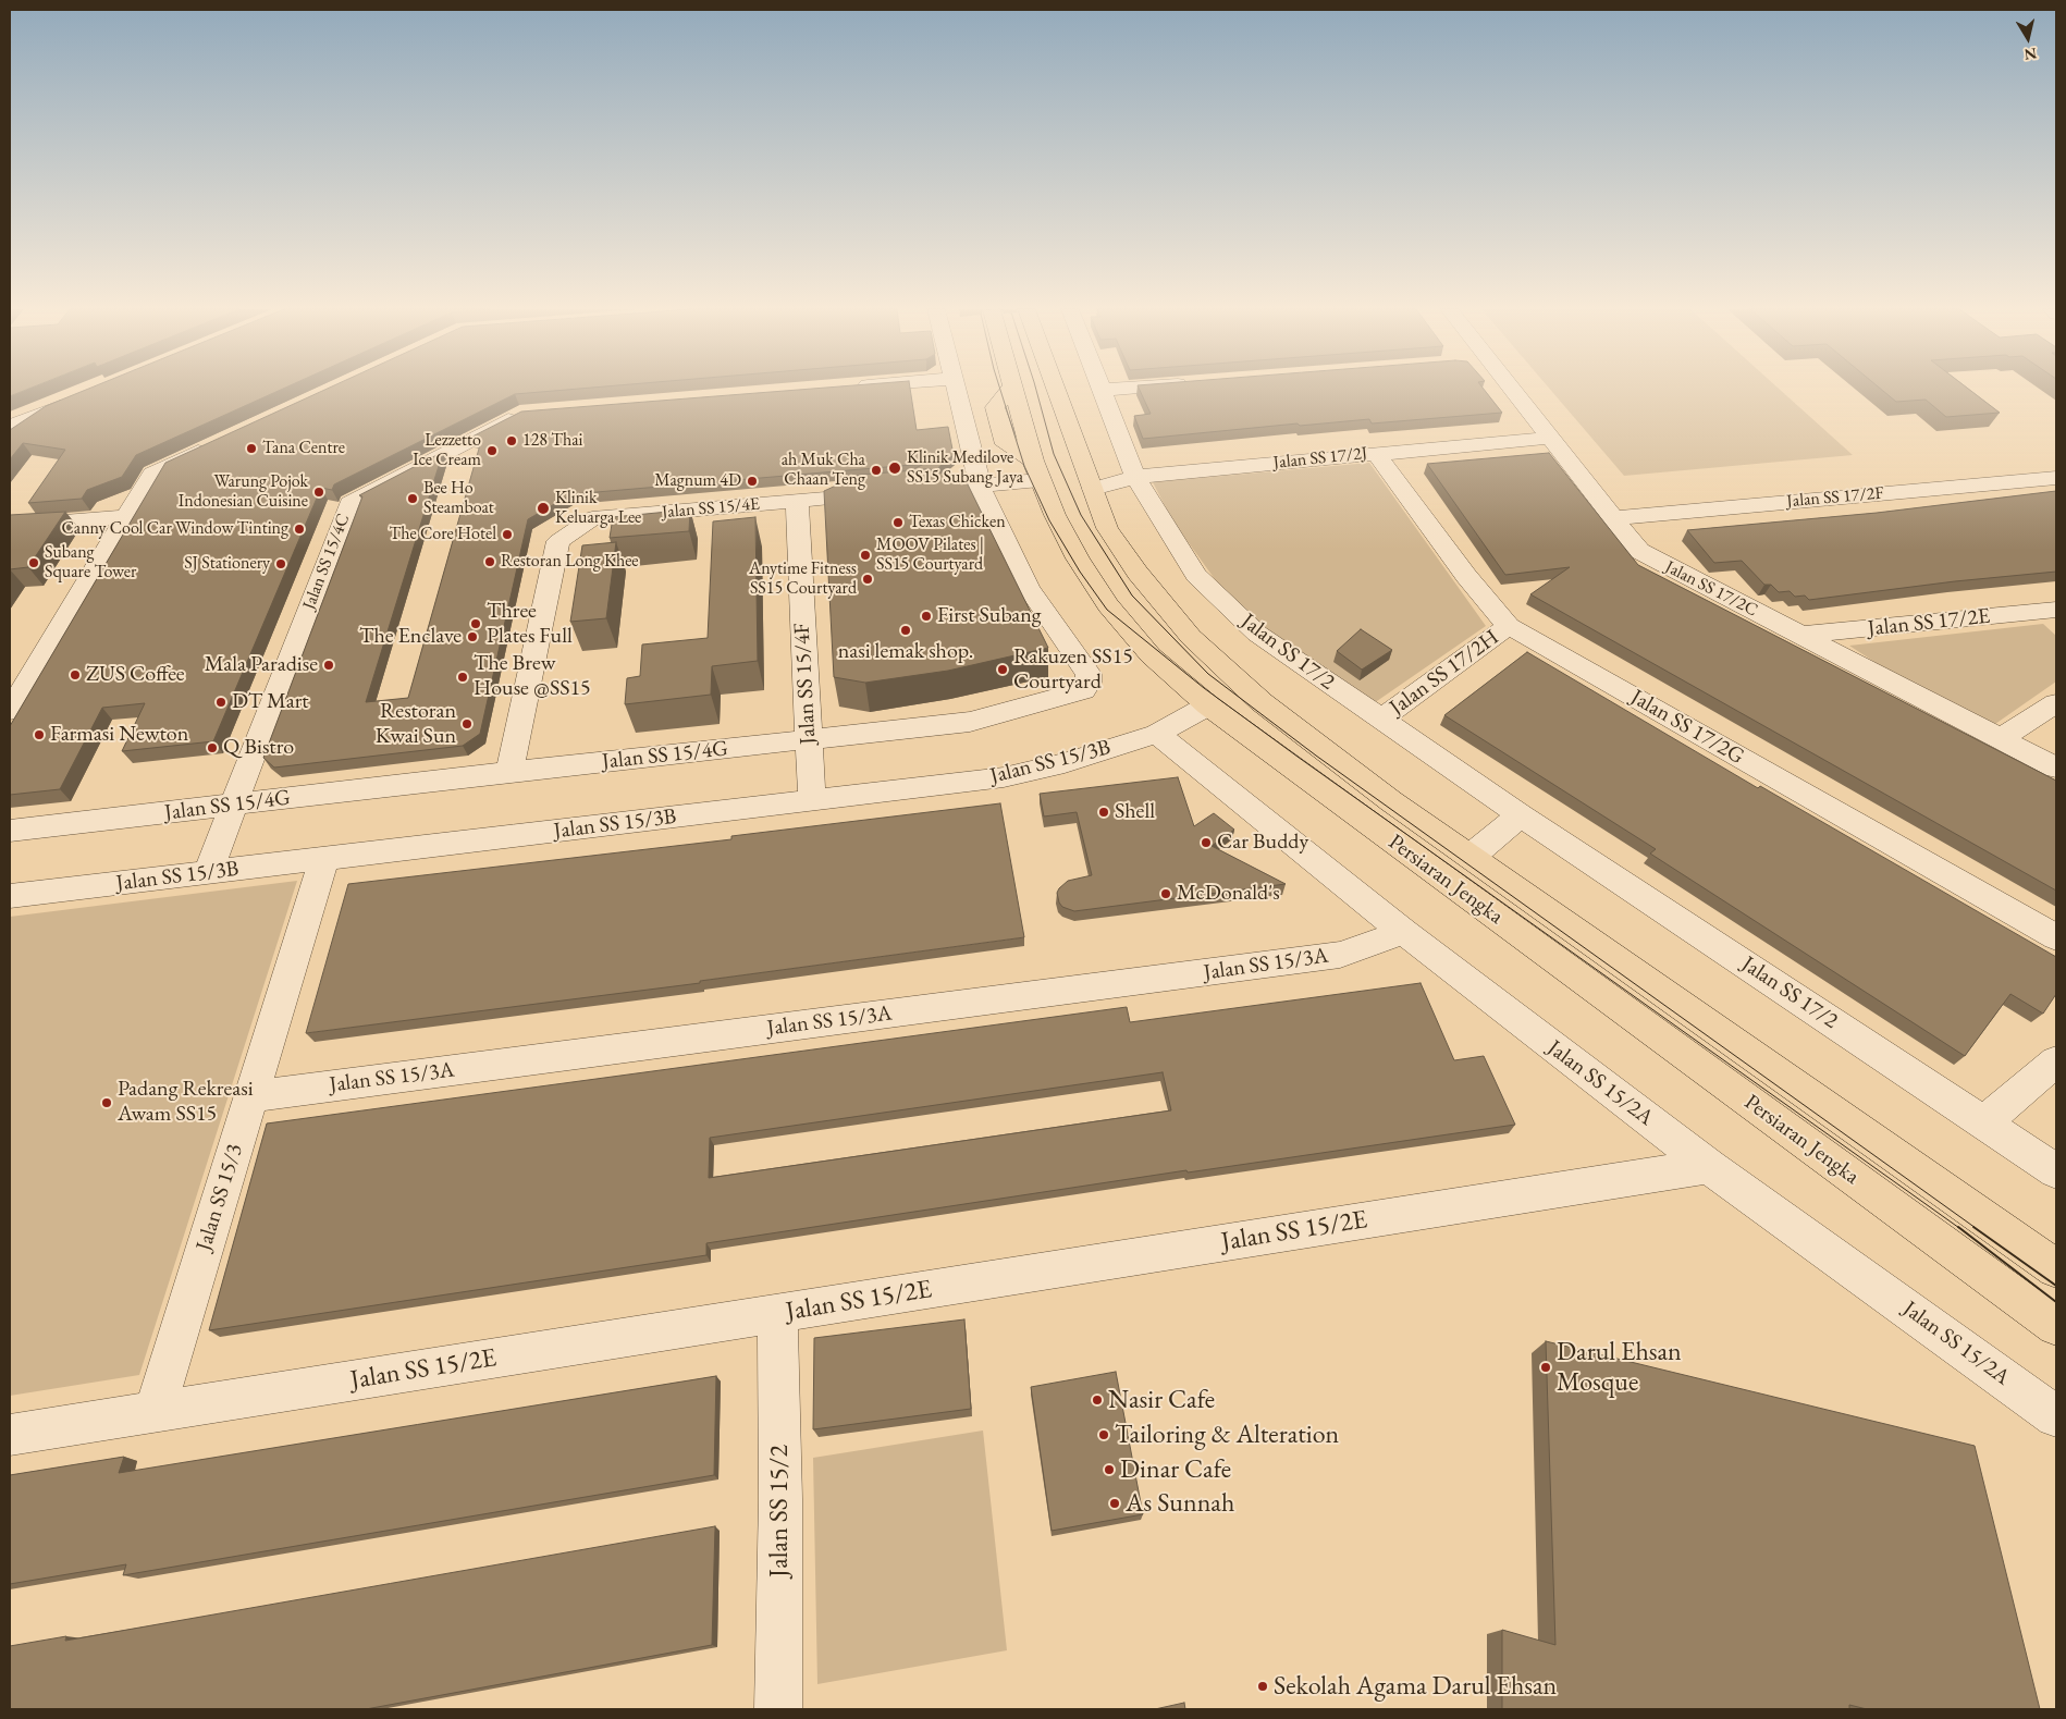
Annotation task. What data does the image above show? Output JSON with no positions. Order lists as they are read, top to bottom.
{
  "streets": {
    "main road": ["Persiaran Jengka"],
    "street": [
      "Jalan SS 17/2J",
      "Jalan SS 17/2F",
      "Jalan SS 15/4E",
      "Jalan SS 15/4C",
      "Jalan SS 17/2C",
      "Jalan SS 17/2E",
      "Jalan SS 17/2",
      "Jalan SS 17/2H",
      "Jalan SS 15/4F",
      "Jalan SS 17/2G",
      "Jalan SS 15/4G",
      "Jalan SS 15/3B",
      "Jalan SS 15/3A",
      "Jalan SS 15/2A",
      "Jalan SS 15/3",
      "Jalan SS 15/2E",
      "Jalan SS 15/2"
    ]
  },
  "crossings": [
    ["Jalan SS 17/2J", "Jalan SS 17/2C"],
    ["Jalan SS 17/2J", "Jalan SS 17/2"],
    ["Jalan SS 17/2J", "Jalan SS 17/2G"],
    ["Jalan SS 17/2J", "Persiaran Jengka"],
    ["Jalan SS 17/2F", "Jalan SS 17/2C"],
    ["Jalan SS 15/4E", "Jalan SS 15/4F"],
    ["Jalan SS 15/4E", "Jalan SS 15/4G"],
    ["Jalan SS 15/4C", "Jalan SS 15/4G"],
    ["Jalan SS 15/4C", "Jalan SS 15/3B"],
    ["Jalan SS 17/2C", "Jalan SS 17/2E"],
    ["Jalan SS 17/2", "Jalan SS 17/2H"],
    ["Jalan SS 17/2H", "Jalan SS 17/2G"],
    ["Jalan SS 15/4F", "Jalan SS 15/4G"],
    ["Jalan SS 15/4F", "Jalan SS 15/3B"],
    ["Jalan SS 15/3B", "Persiaran Jengka"],
    ["Jalan SS 15/3B", "Jalan SS 15/2A"],
    ["Jalan SS 15/3B", "Jalan SS 15/3"],
    ["Jalan SS 15/3A", "Jalan SS 15/2A"],
    ["Jalan SS 15/3A", "Jalan SS 15/3"],
    ["Jalan SS 15/2A", "Jalan SS 15/2E"],
    ["Jalan SS 15/3", "Jalan SS 15/2E"],
    ["Jalan SS 15/2E", "Jalan SS 15/2"]
  ],
  "places": [
    "128 Thai",
    "Tana Centre",
    "Lezzetto Ice Cream",
    "Klinik Medilove SS15 Subang Jaya",
    "ah Muk Cha Chaan Teng",
    "Magnum 4D",
    "Warung Pojok Indonesian Cuisine",
    "Bee Ho Steamboat",
    "Klinik Keluarga Lee",
    "Texas Chicken",
    "Canny Cool Car Window Tinting",
    "The Core Hotel",
    "MOOV Pilates | SS15 Courtyard",
    "Restoran Long Khee",
    "Subang Square Tower",
    "SJ Stationery",
    "Anytime Fitness SS15 Courtyard",
    "First Subang",
    "Three Plates Full",
    "nasi lemak shop.",
    "The Enclave",
    "Mala Paradise",
    "Rakuzen SS15 Courtyard",
    "ZUS Coffee",
    "The Brew House @SS15",
    "DT Mart",
    "Restoran Kwai Sun",
    "Farmasi Newton",
    "Q Bistro",
    "Shell",
    "Car Buddy",
    "McDonald's",
    "Padang Rekreasi Awam SS15",
    "Darul Ehsan Mosque",
    "Nasir Cafe",
    "Tailoring & Alteration",
    "Dinar Cafe",
    "As Sunnah",
    "Sekolah Agama Darul Ehsan"
  ],
  "north": "bottom"
}
